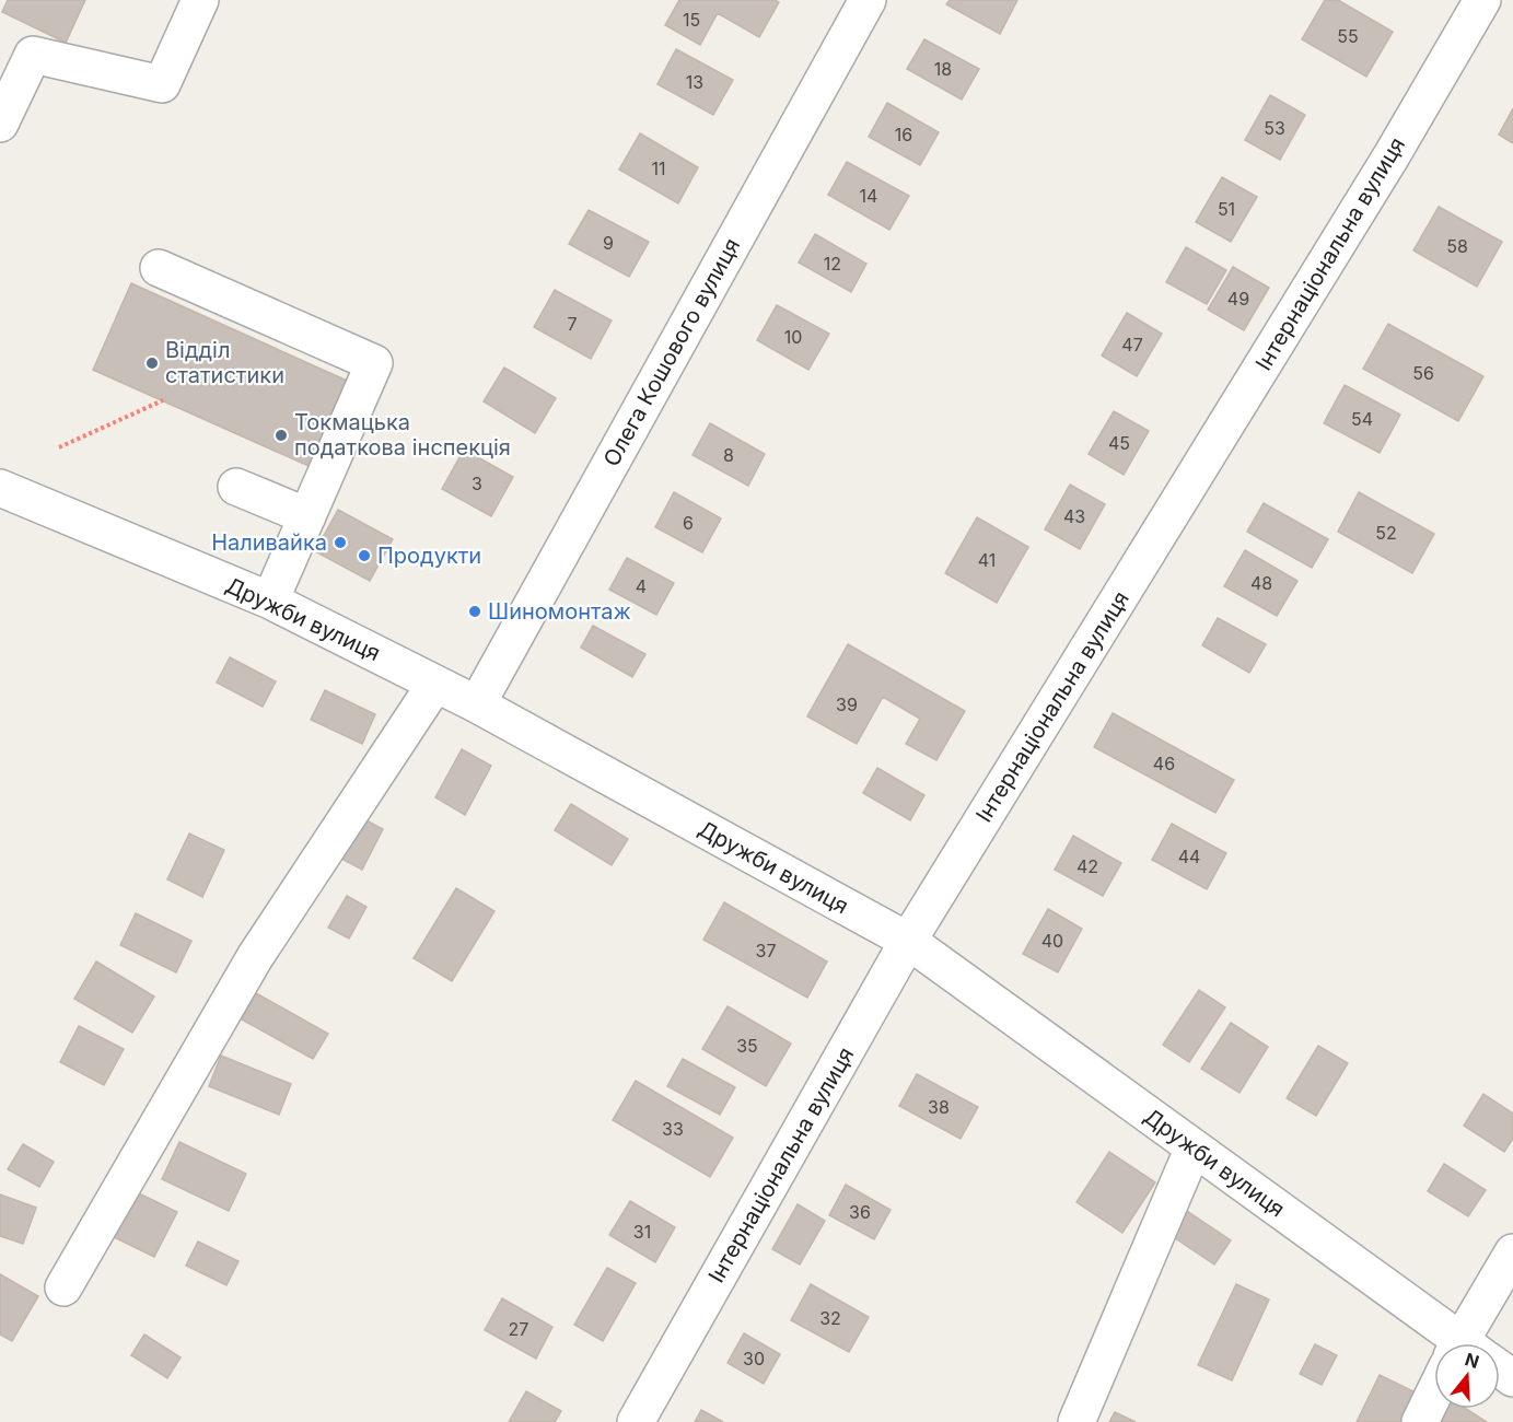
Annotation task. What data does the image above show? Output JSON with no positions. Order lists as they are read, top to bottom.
{
  "streets": {
    "street": ["Інтернаціональна вулиця", "Олега Кошового вулиця", "Дружби вулиця"]
  },
  "crossings": [
    ["Інтернаціональна вулиця", "Дружби вулиця"],
    ["Олега Кошового вулиця", "Дружби вулиця"]
  ],
  "places": [
    "Відділ статистики",
    "Токмацька податкова інспекція",
    "Наливайка",
    "Продукти",
    "Шиномонтаж"
  ],
  "house_numbers": [
    "15",
    "55",
    "18",
    "13",
    "53",
    "16",
    "11",
    "14",
    "51",
    "9",
    "58",
    "12",
    "49",
    "7",
    "10",
    "47",
    "56",
    "54",
    "45",
    "8",
    "3",
    "43",
    "6",
    "52",
    "41",
    "48",
    "4",
    "39",
    "46",
    "44",
    "42",
    "40",
    "37",
    "35",
    "38",
    "33",
    "36",
    "31",
    "32",
    "27",
    "30"
  ],
  "north": "top"
}
